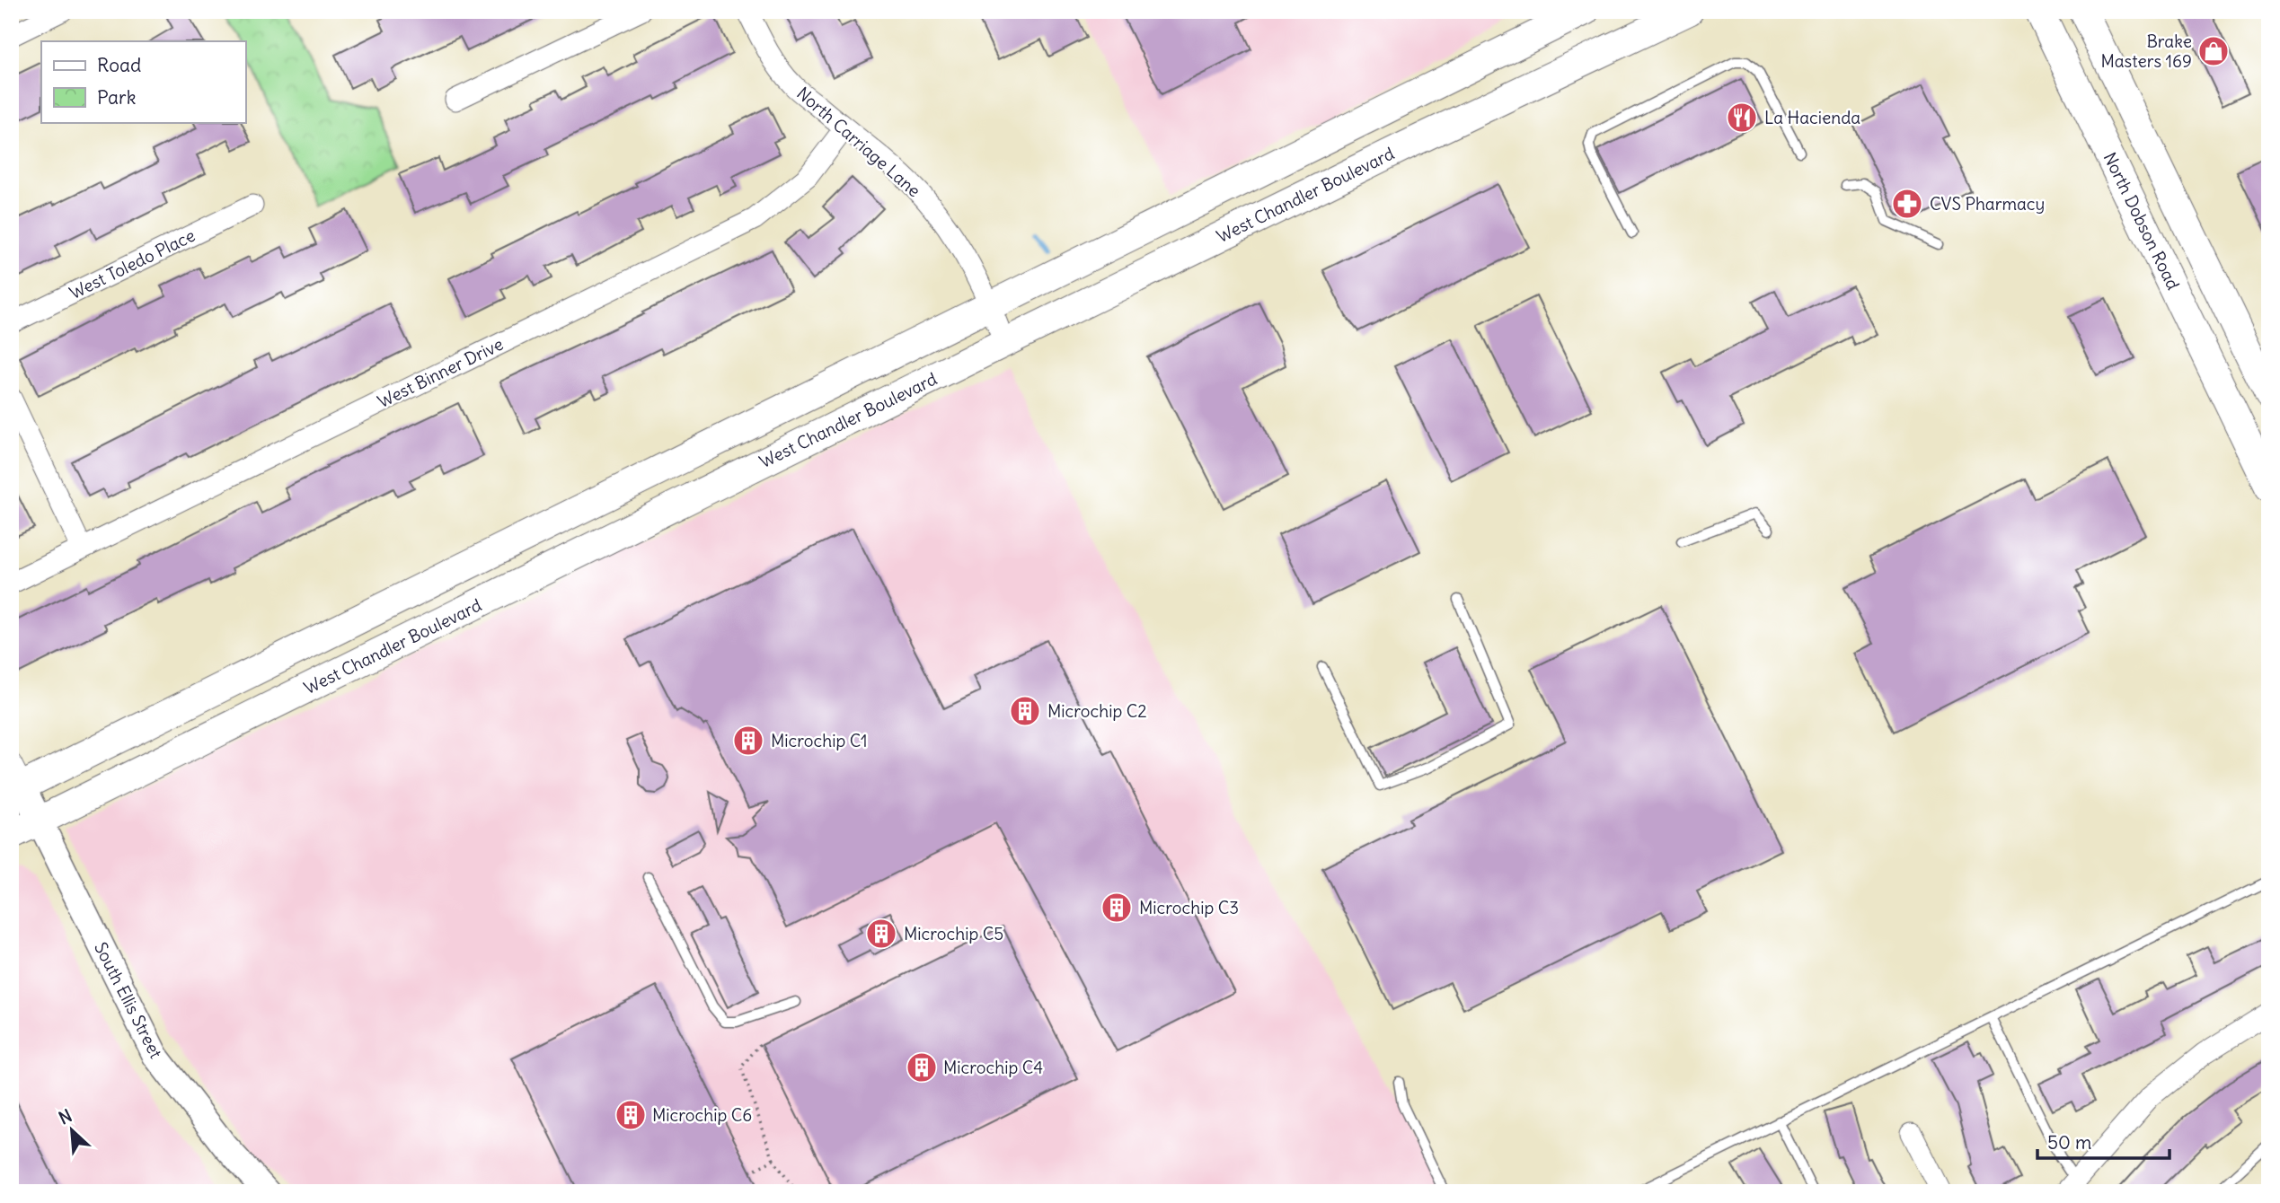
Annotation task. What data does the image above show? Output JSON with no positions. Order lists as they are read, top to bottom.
{
  "streets": {
    "main road": ["West Chandler Boulevard", "North Dobson Road"],
    "street": [
      "North Carriage Lane",
      "West Toledo Place",
      "West Binner Drive",
      "South Ellis Street"
    ]
  },
  "crossings": [
    ["North Carriage Lane", "West Chandler Boulevard"],
    ["North Carriage Lane", "West Binner Drive"],
    ["West Chandler Boulevard", "South Ellis Street"]
  ],
  "places": {
    "shop": ["Brake Masters 169"],
    "restaurant": ["La Hacienda"],
    "pharmacy": ["CVS Pharmacy"],
    "building": [
      "Microchip C2",
      "Microchip C1",
      "Microchip C3",
      "Microchip C5",
      "Microchip C4",
      "Microchip C6"
    ]
  },
  "legend": ["Road", "Park"],
  "scale_bar": "50 m",
  "north": "top left"
}
